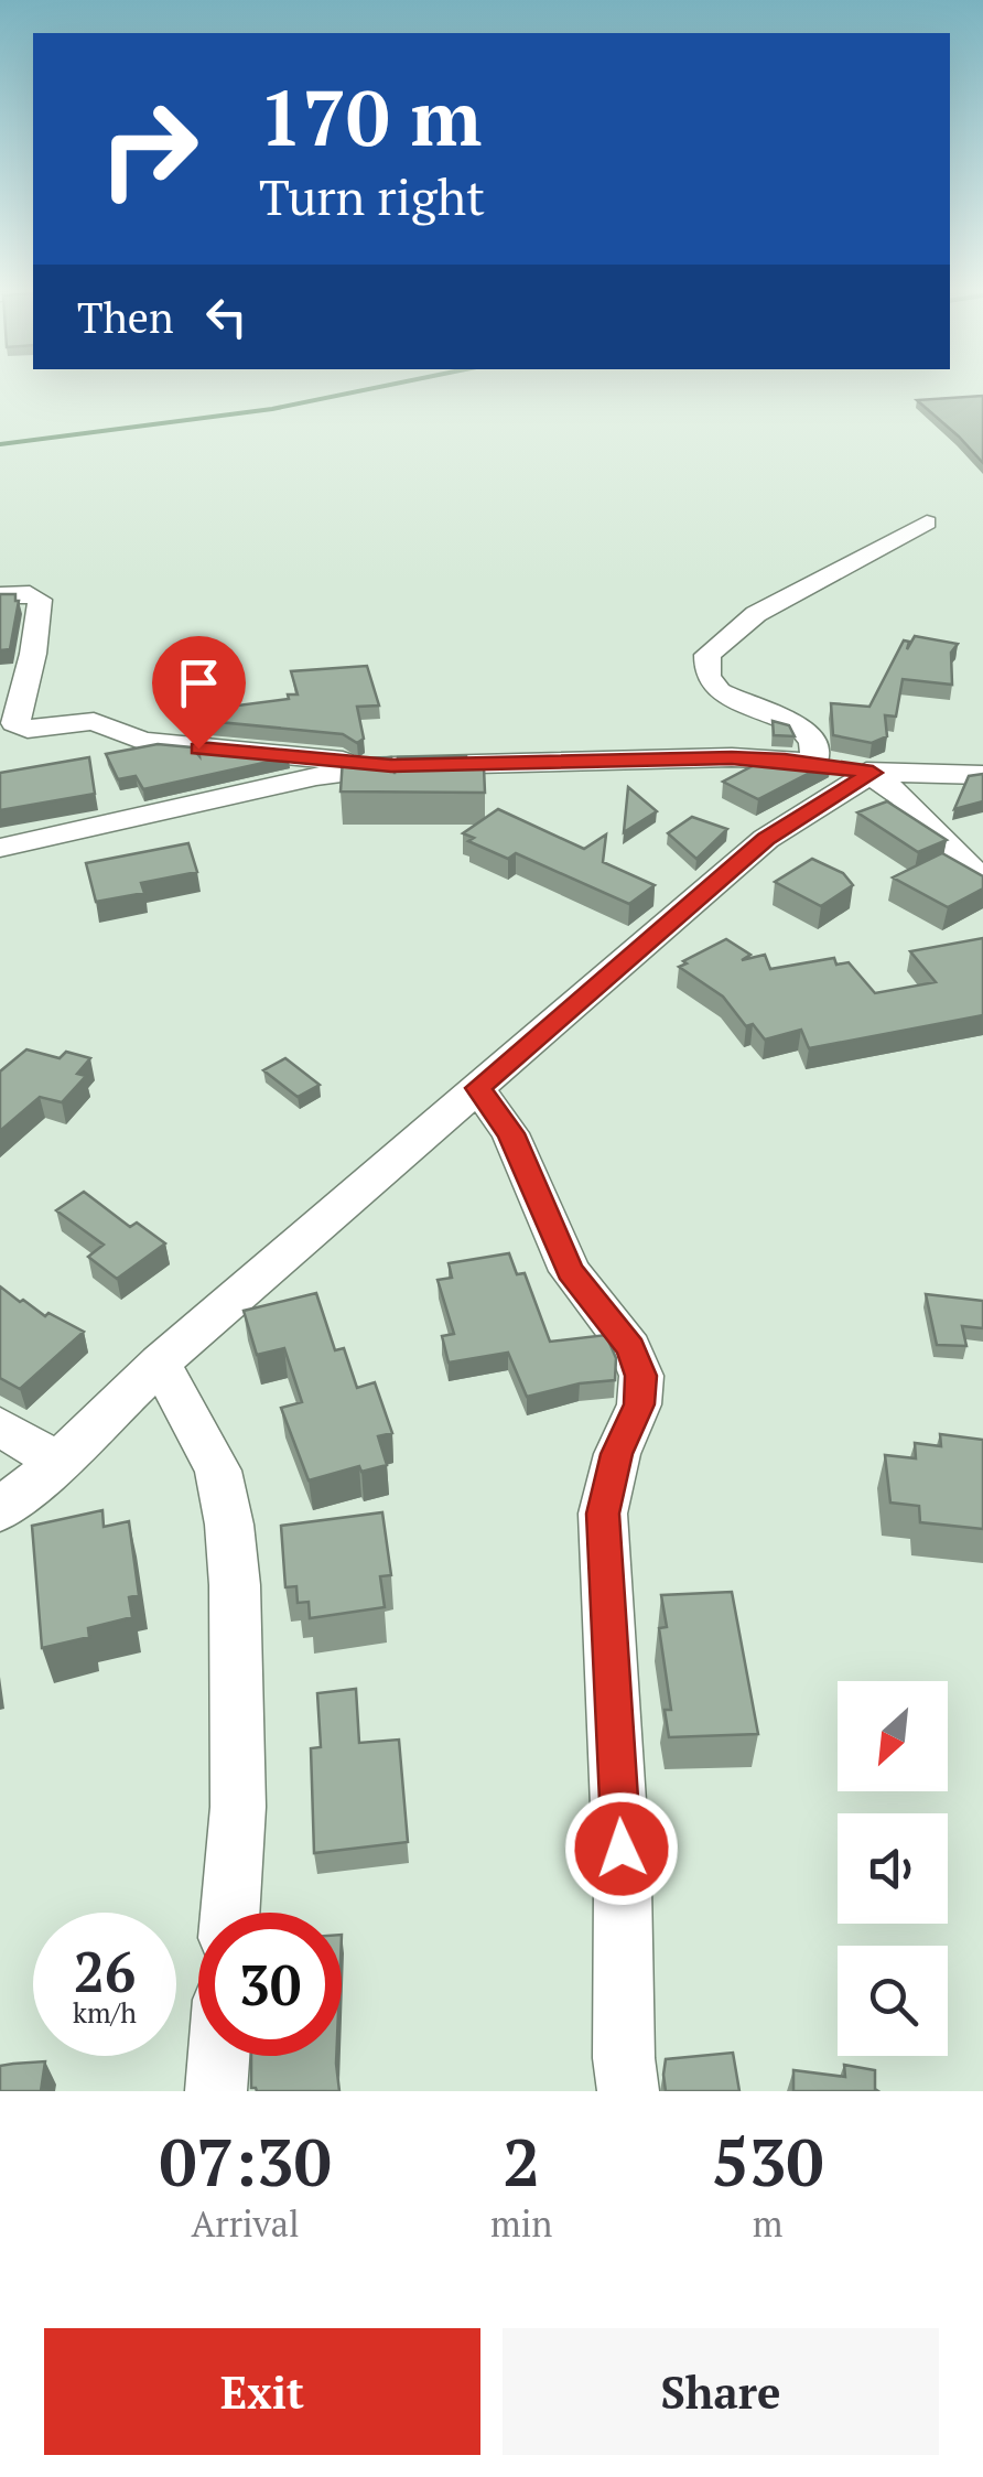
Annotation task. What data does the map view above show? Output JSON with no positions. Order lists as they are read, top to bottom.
{
  "north": "bottom left",
  "page": {
    "turn": ["170 m", "Turn right"],
    "then": "Then",
    "speed": "26 km/h",
    "limit": "30",
    "eta": [
      "07:30",
      "Arrival",
      "2",
      "min",
      "530",
      "m"
    ],
    "buttons": ["Exit", "Share"]
  }
}
